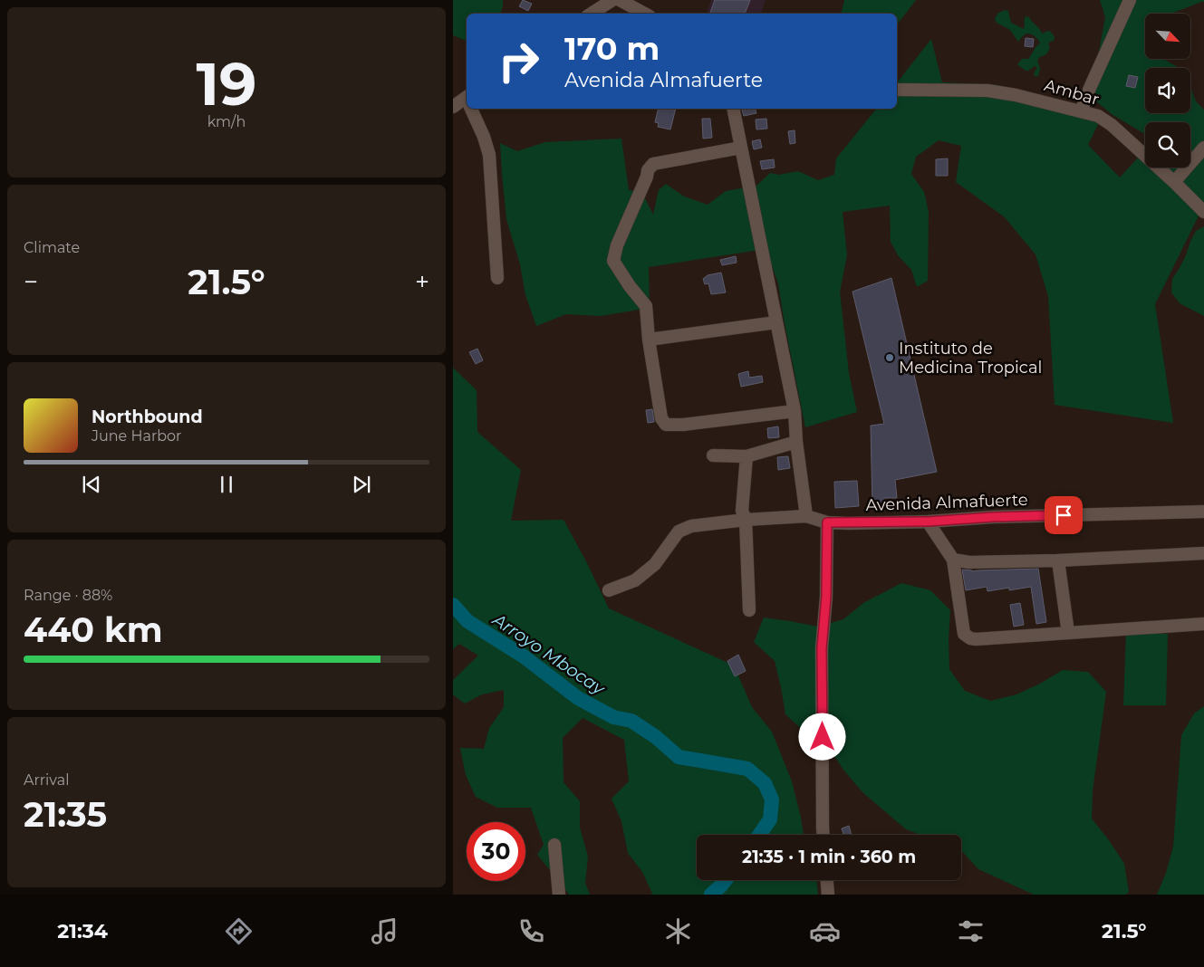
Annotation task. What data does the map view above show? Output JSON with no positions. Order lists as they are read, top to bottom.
{
  "streets": {
    "street": ["Ambar", "Avenida Almafuerte"]
  },
  "water": ["Arroyo Mbocay"],
  "places": ["Instituto de Medicina Tropical"],
  "north": "bottom right",
  "page": {
    "tile": [
      ["19", "km/h"],
      "Climate",
      ["Range · 88%", "440 km"],
      ["Arrival", "21:35"]
    ],
    "turn": ["170 m", "Avenida Almafuerte"],
    "heat": ["−", "21.5°", "+"],
    "song": ["Northbound", "June Harbor"],
    "limit": "30",
    "trip": "21:35 · 1 min · 360 m",
    "tabs": ["21:34", "21.5°"]
  }
}
